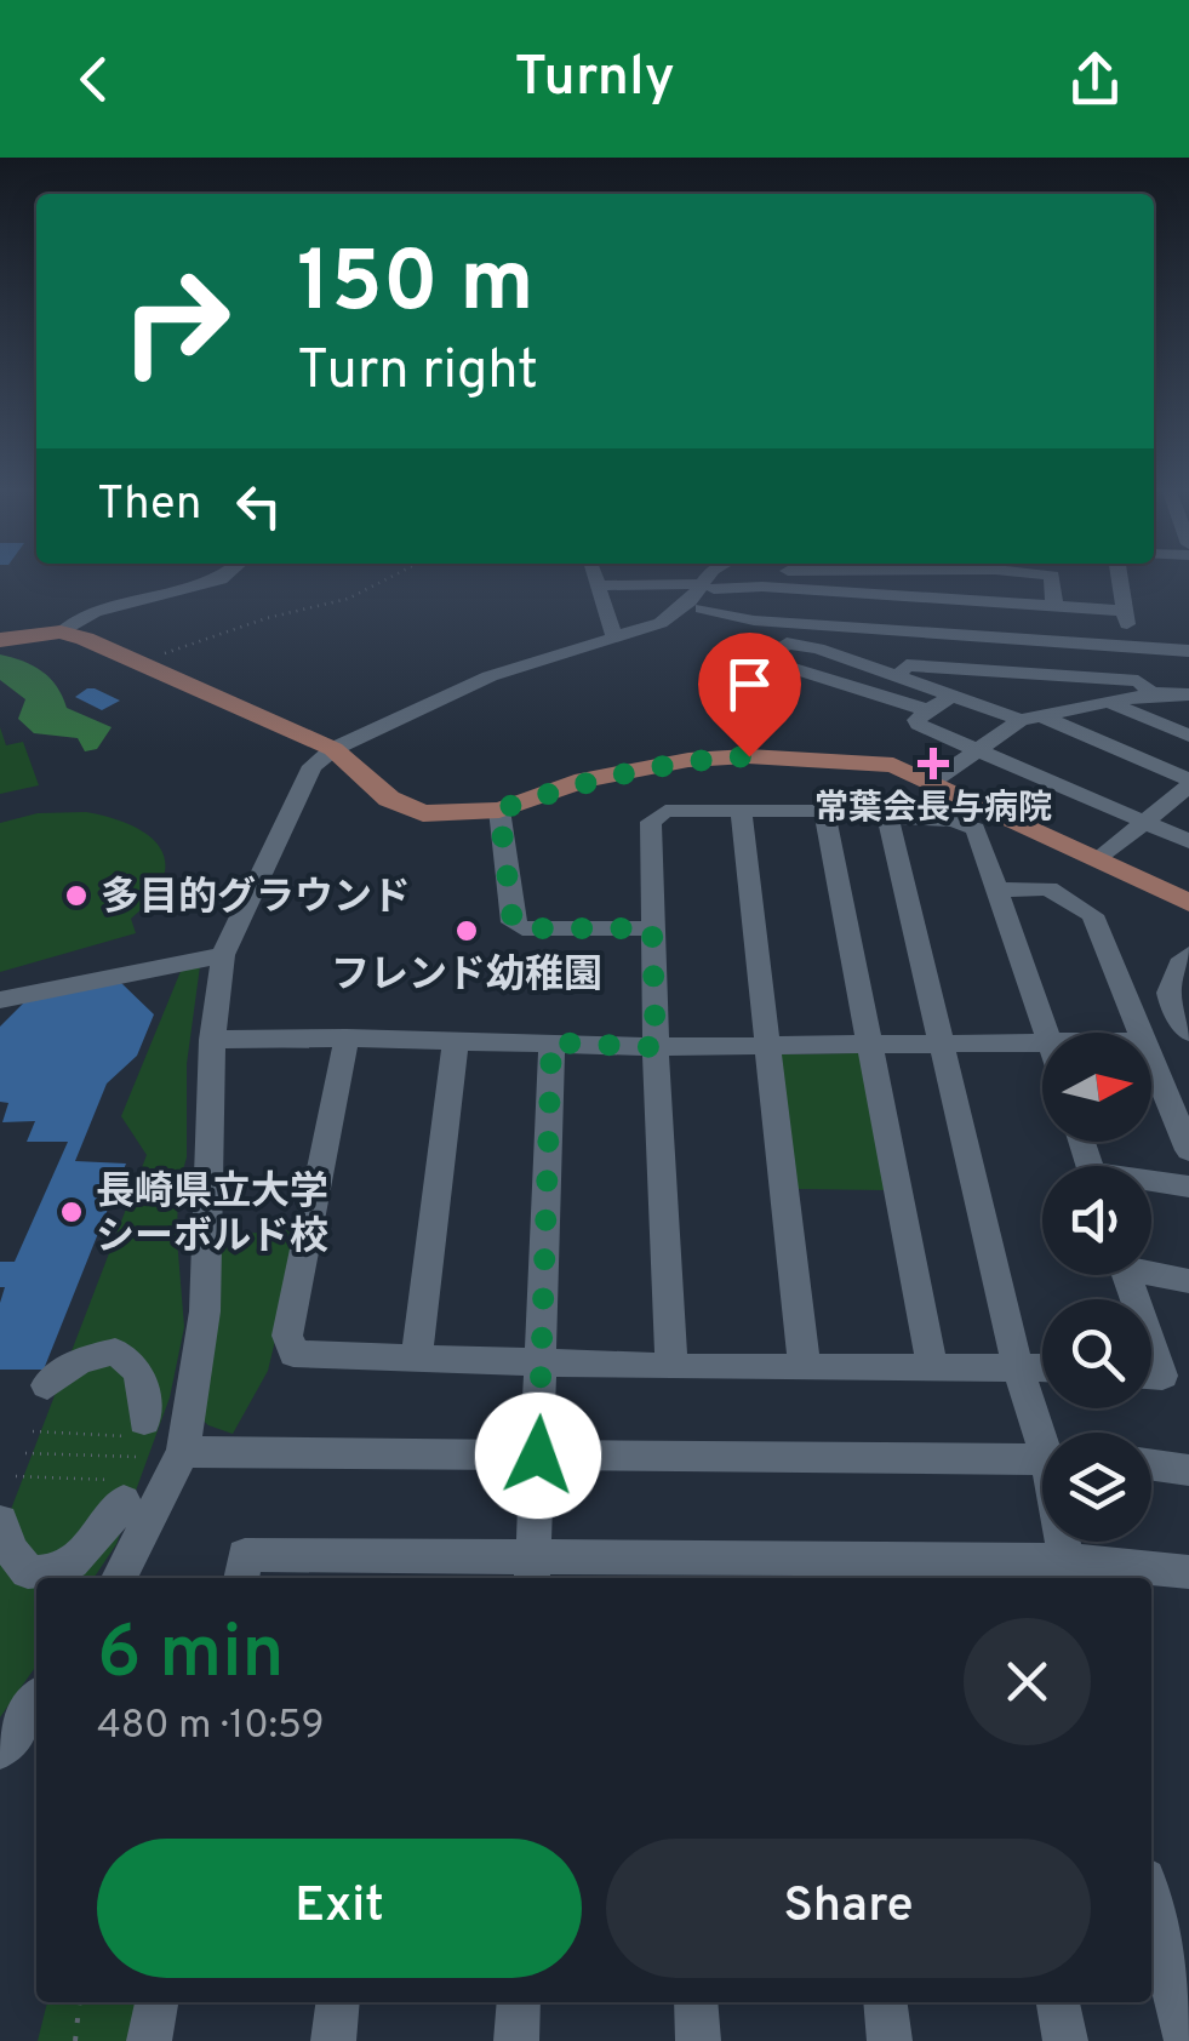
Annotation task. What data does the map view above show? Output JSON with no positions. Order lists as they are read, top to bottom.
{
  "places": {
    "health": ["常葉会長与病院"],
    "other": ["多目的グラウンド", "フレンド幼稚園", "長崎県立大学 シーボルド校"]
  },
  "north": "right",
  "page": {
    "header": "Turnly",
    "turn": ["150 m", "Turn right"],
    "then": "Then",
    "heading": ["6 min", "480 m · 10:59"],
    "buttons": ["Exit", "Share"]
  }
}
